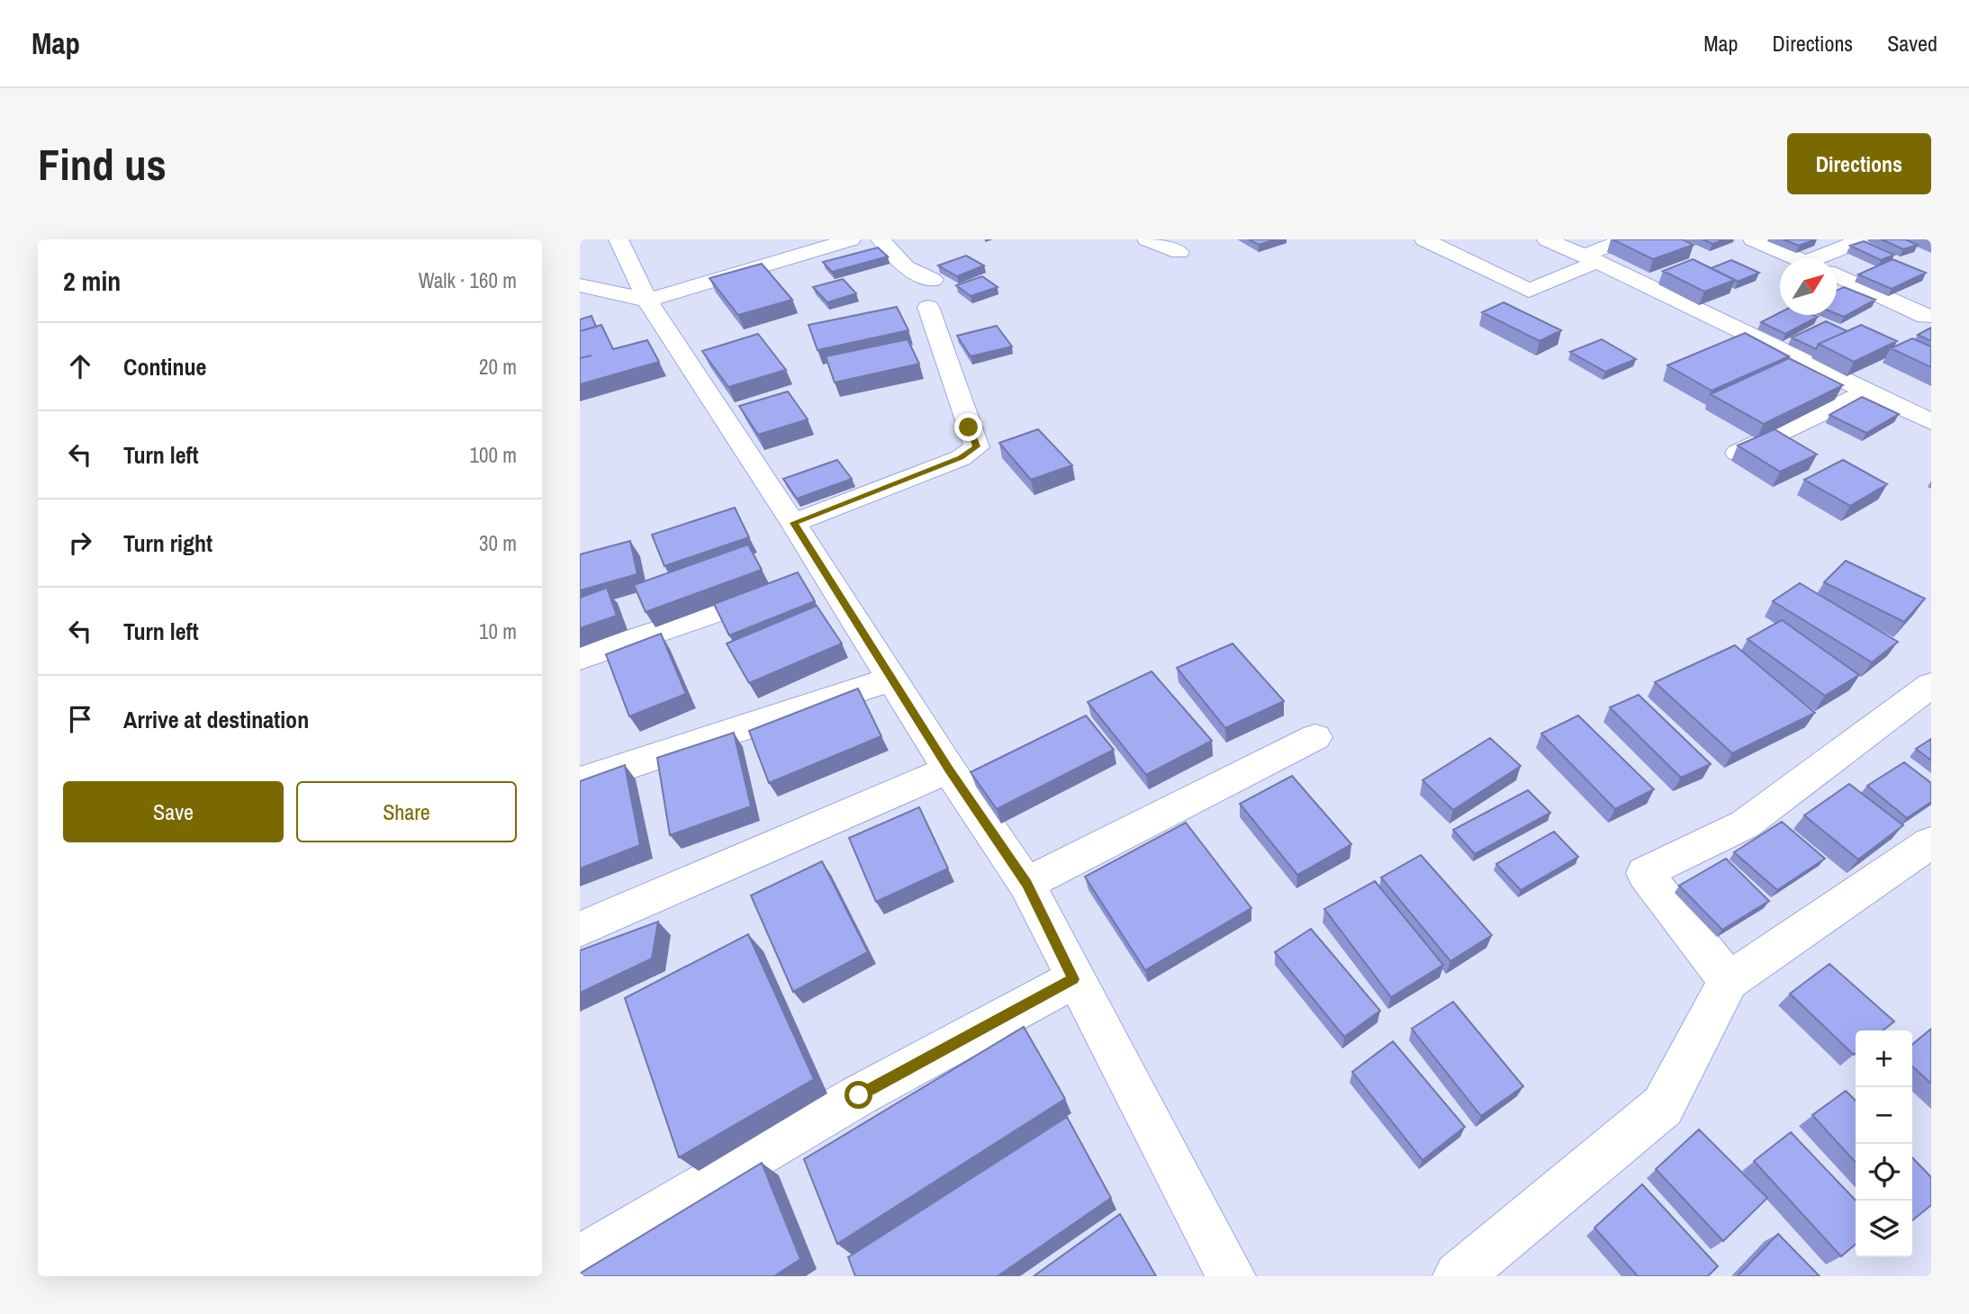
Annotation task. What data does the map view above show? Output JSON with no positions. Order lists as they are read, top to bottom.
{
  "north": "top right",
  "page": {
    "header": "Map",
    "nav": ["Map", "Directions", "Saved"],
    "buttons": [
      "Directions",
      ["Save", "Share"]
    ],
    "title": "Find us",
    "heading": ["2 min", "Walk · 160 m"],
    "list": [
      ["Continue", "20 m"],
      ["Turn left", "100 m"],
      ["Turn right", "30 m"],
      ["Turn left", "10 m"],
      "Arrive at destination"
    ],
    "map_buttons": ["+", "−"]
  }
}
